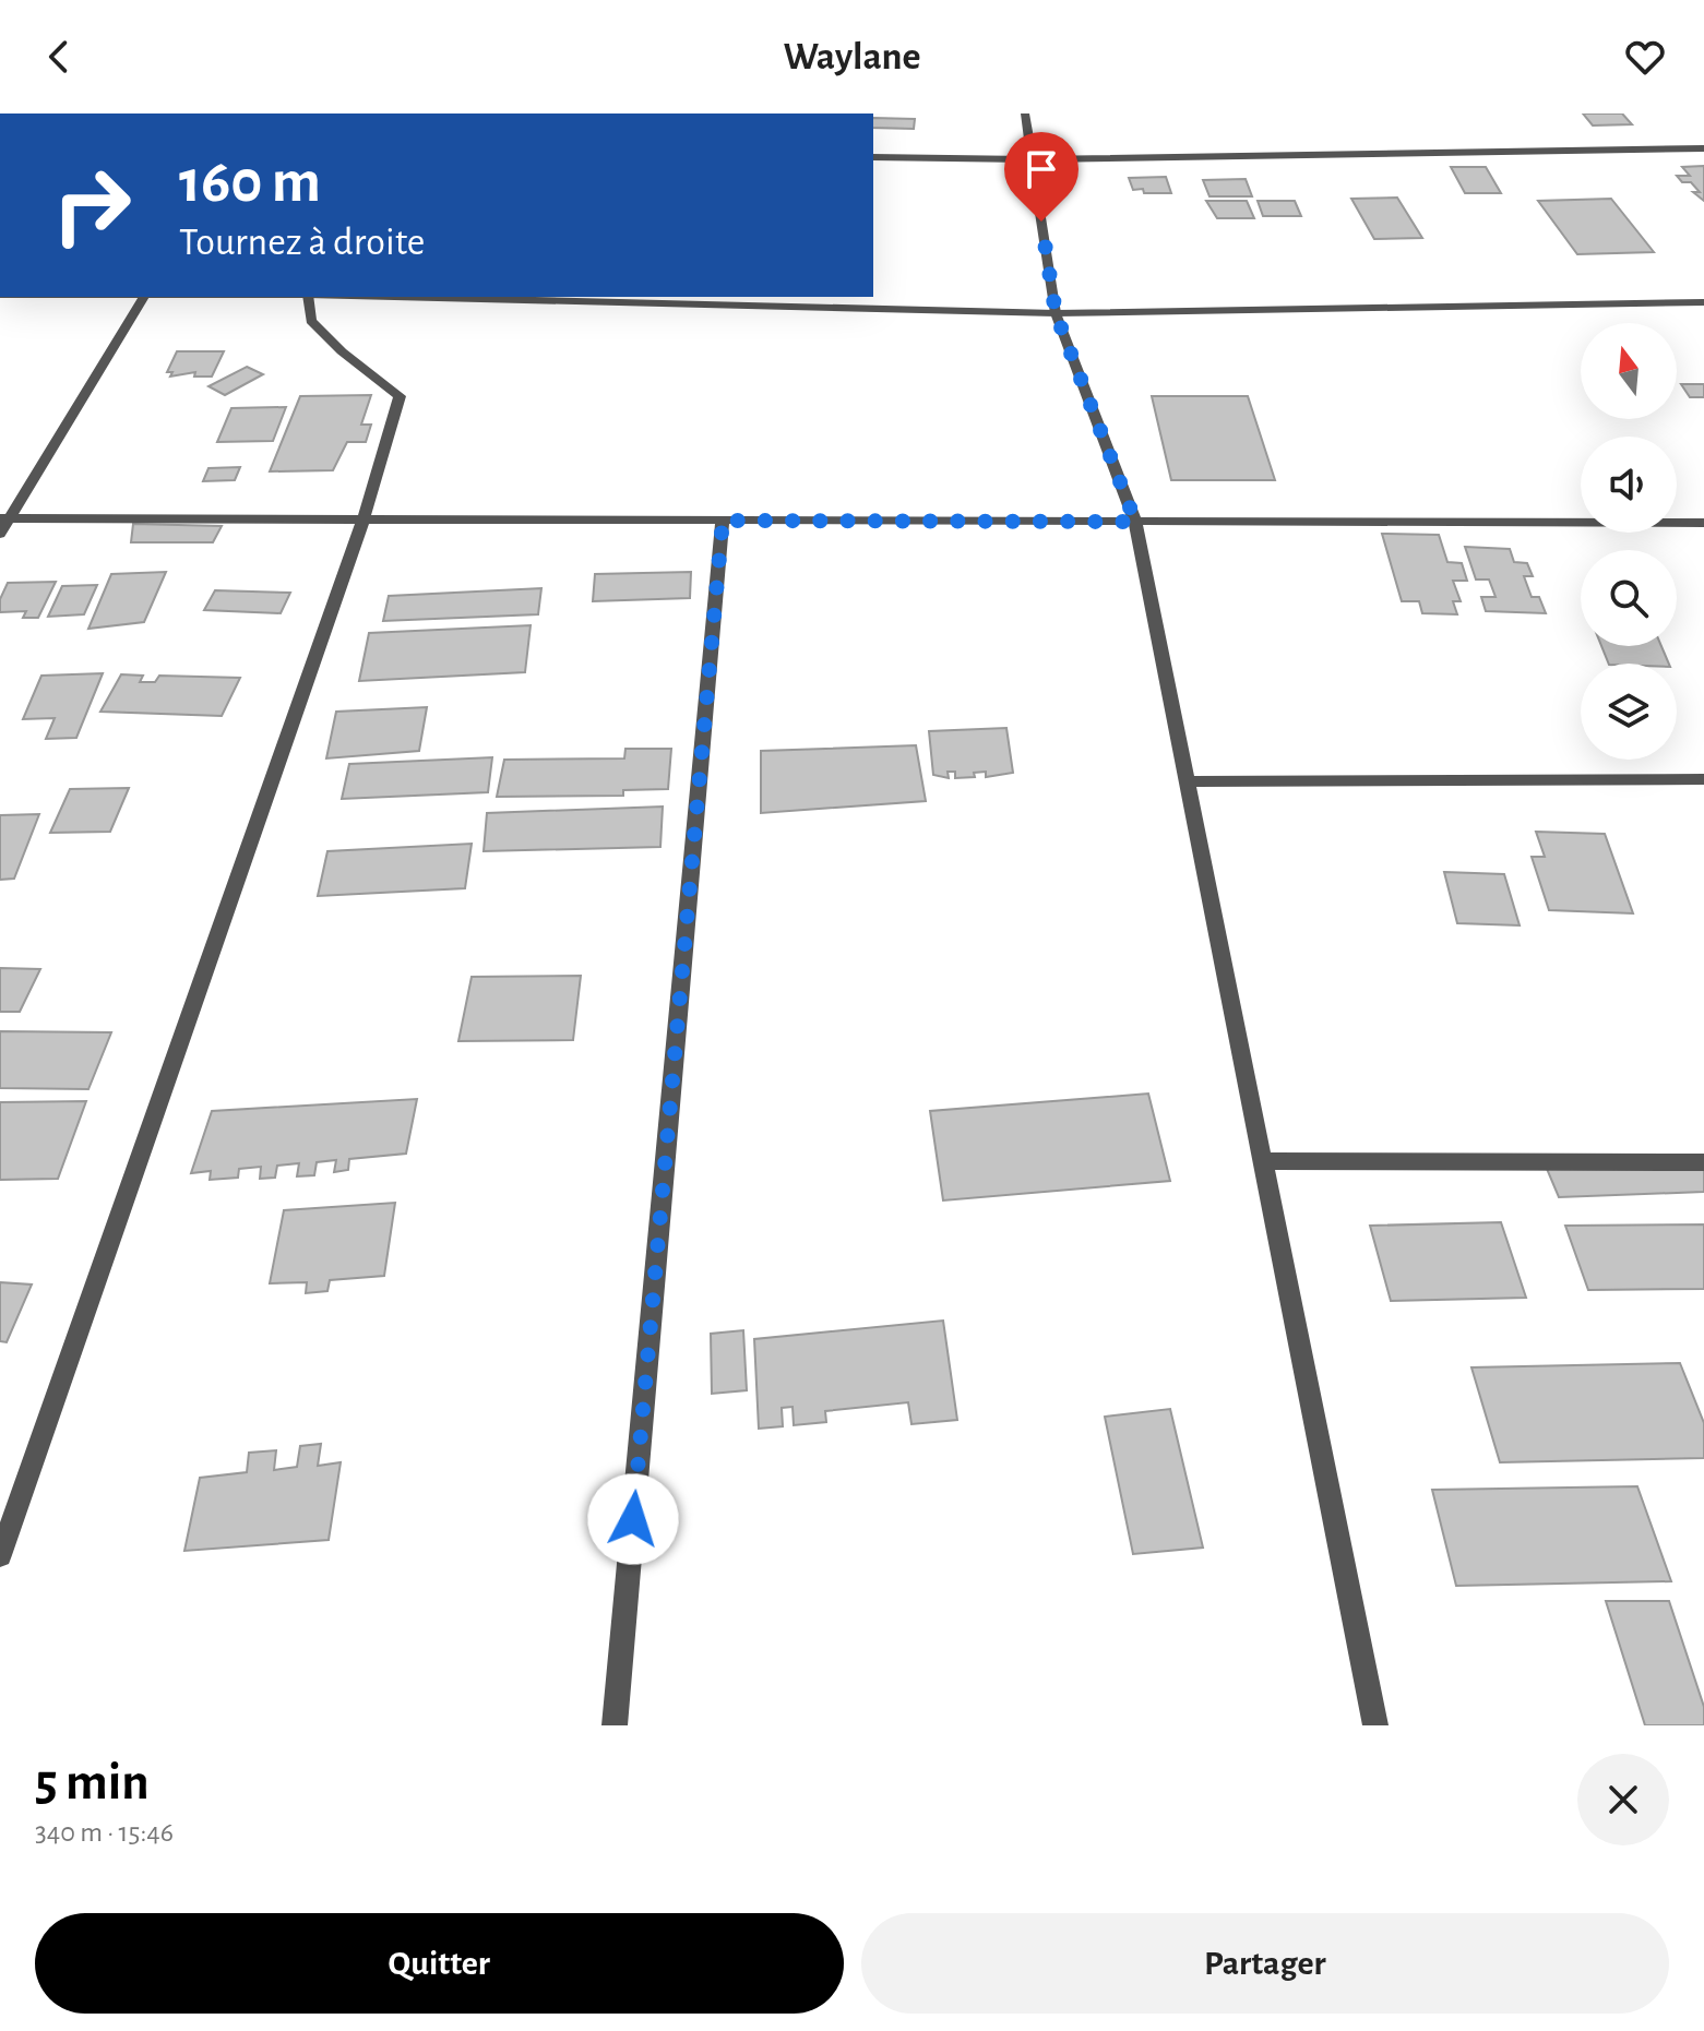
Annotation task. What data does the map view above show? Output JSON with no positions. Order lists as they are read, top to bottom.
{
  "north": "top",
  "page": {
    "header": "Waylane",
    "turn": ["160 m", "Tournez à droite"],
    "heading": ["5 min", "340 m · 15:46"],
    "buttons": ["Quitter", "Partager"]
  }
}
